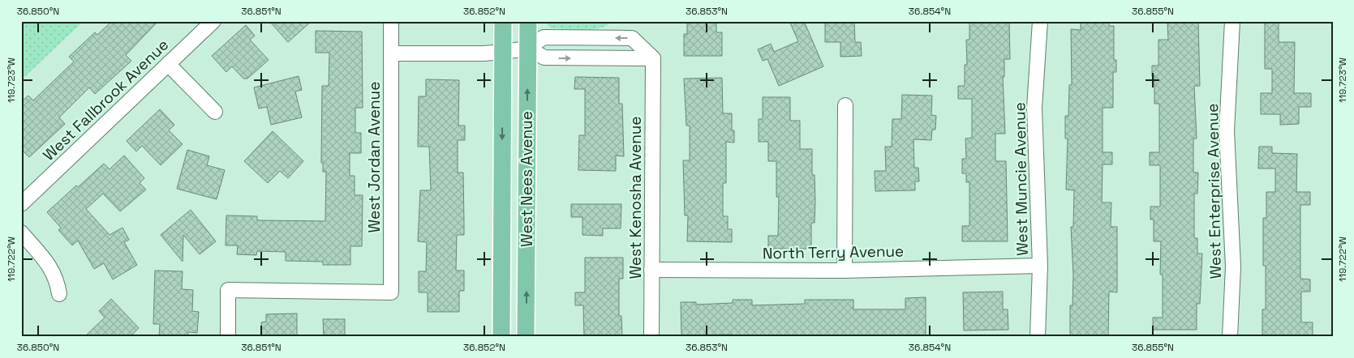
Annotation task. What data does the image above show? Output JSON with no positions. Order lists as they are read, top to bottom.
{
  "streets": {
    "main road": ["West Nees Avenue"],
    "street": [
      "West Fallbrook Avenue",
      "West Jordan Avenue",
      "West Muncie Avenue",
      "West Enterprise Avenue",
      "West Kenosha Avenue",
      "North Terry Avenue"
    ]
  },
  "crossings": [
    ["West Muncie Avenue", "North Terry Avenue"],
    ["West Kenosha Avenue", "North Terry Avenue"]
  ],
  "coordinates": [
    "36.850°N",
    "36.851°N",
    "36.852°N",
    "36.853°N",
    "36.854°N",
    "36.855°N",
    "119.723°W",
    "119.722°W"
  ]
}
